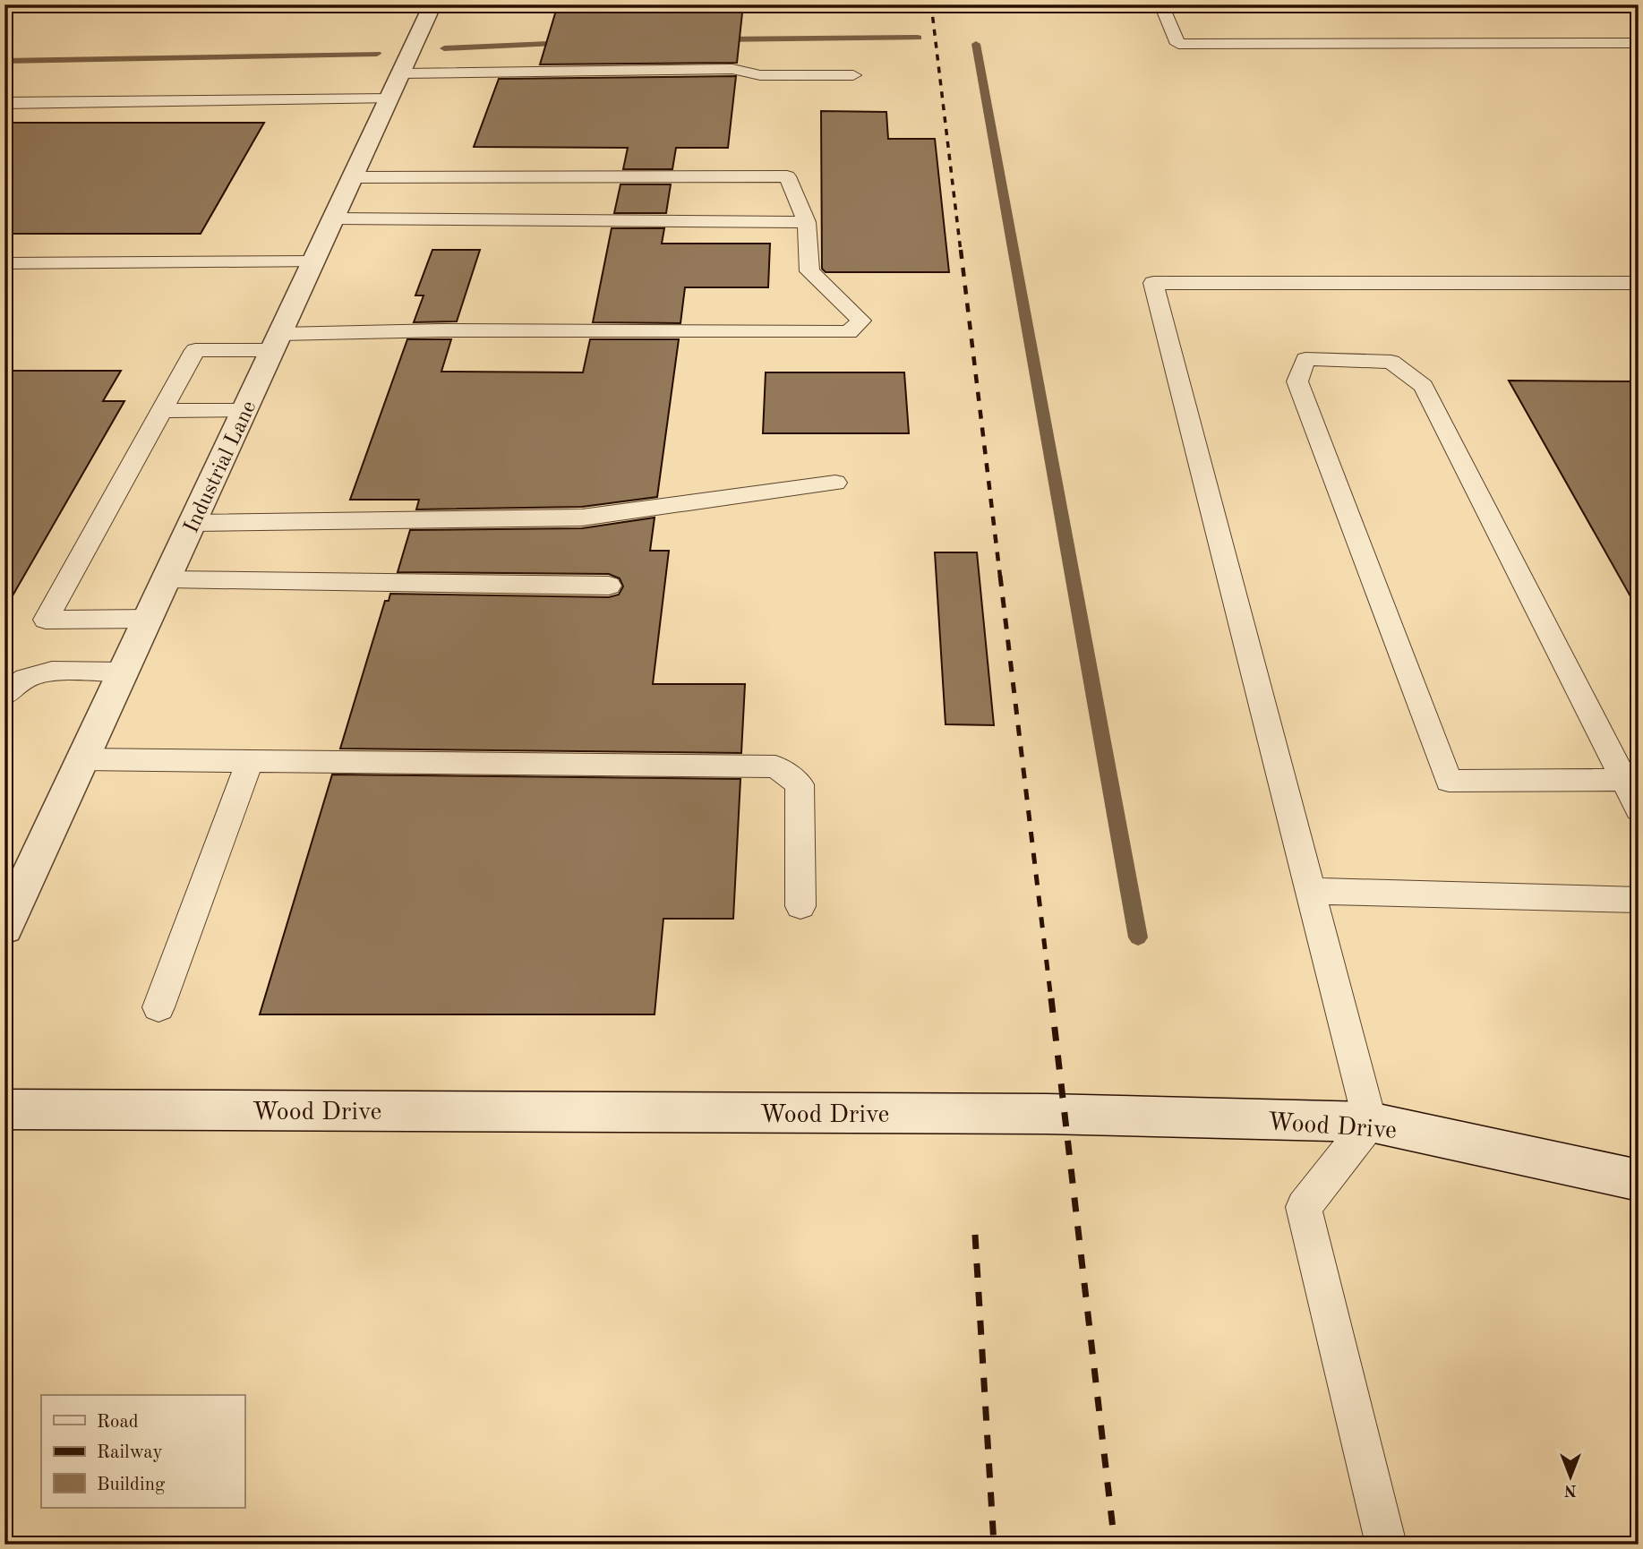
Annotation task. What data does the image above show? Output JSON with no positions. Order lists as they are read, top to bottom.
{
  "streets": {
    "street": ["Industrial Lane", "Wood Drive"]
  },
  "legend": ["Road", "Railway", "Building"],
  "north": "bottom"
}
